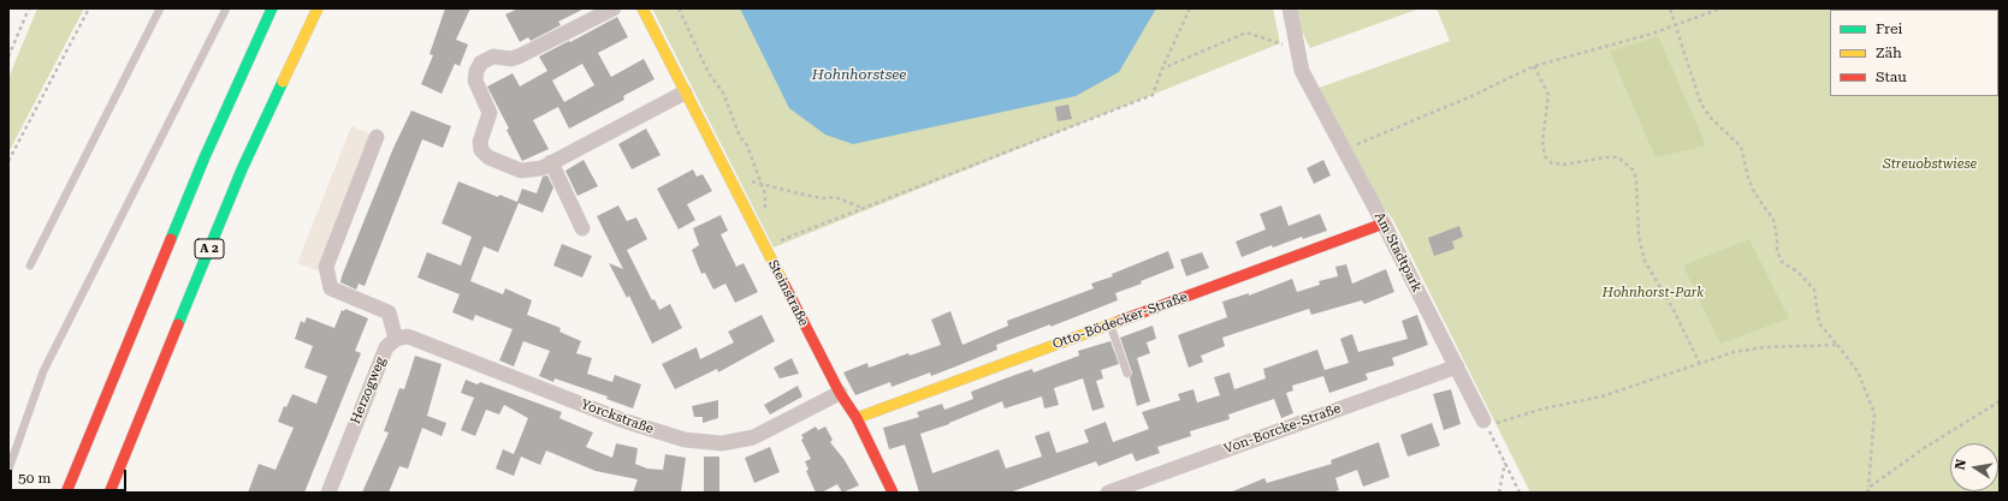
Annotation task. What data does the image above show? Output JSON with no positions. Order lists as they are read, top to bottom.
{
  "streets": {
    "main road": ["A 2", "Steinstraße", "Otto-Bödecker-Straße"],
    "street": [
      "Am Stadtpark",
      "Herzogweg",
      "Yorckstraße",
      "Von-Borcke-Straße"
    ]
  },
  "crossings": [
    ["Am Stadtpark", "Otto-Bödecker-Straße"],
    ["Am Stadtpark", "Von-Borcke-Straße"],
    ["Steinstraße", "Otto-Bödecker-Straße"],
    ["Steinstraße", "Yorckstraße"],
    ["Herzogweg", "Yorckstraße"]
  ],
  "water": ["Hohnhorstsee"],
  "parks": ["Streuobstwiese", "Hohnhorst-Park"],
  "legend": ["Frei", "Zäh", "Stau"],
  "scale_bar": "50 m",
  "north": "left"
}
